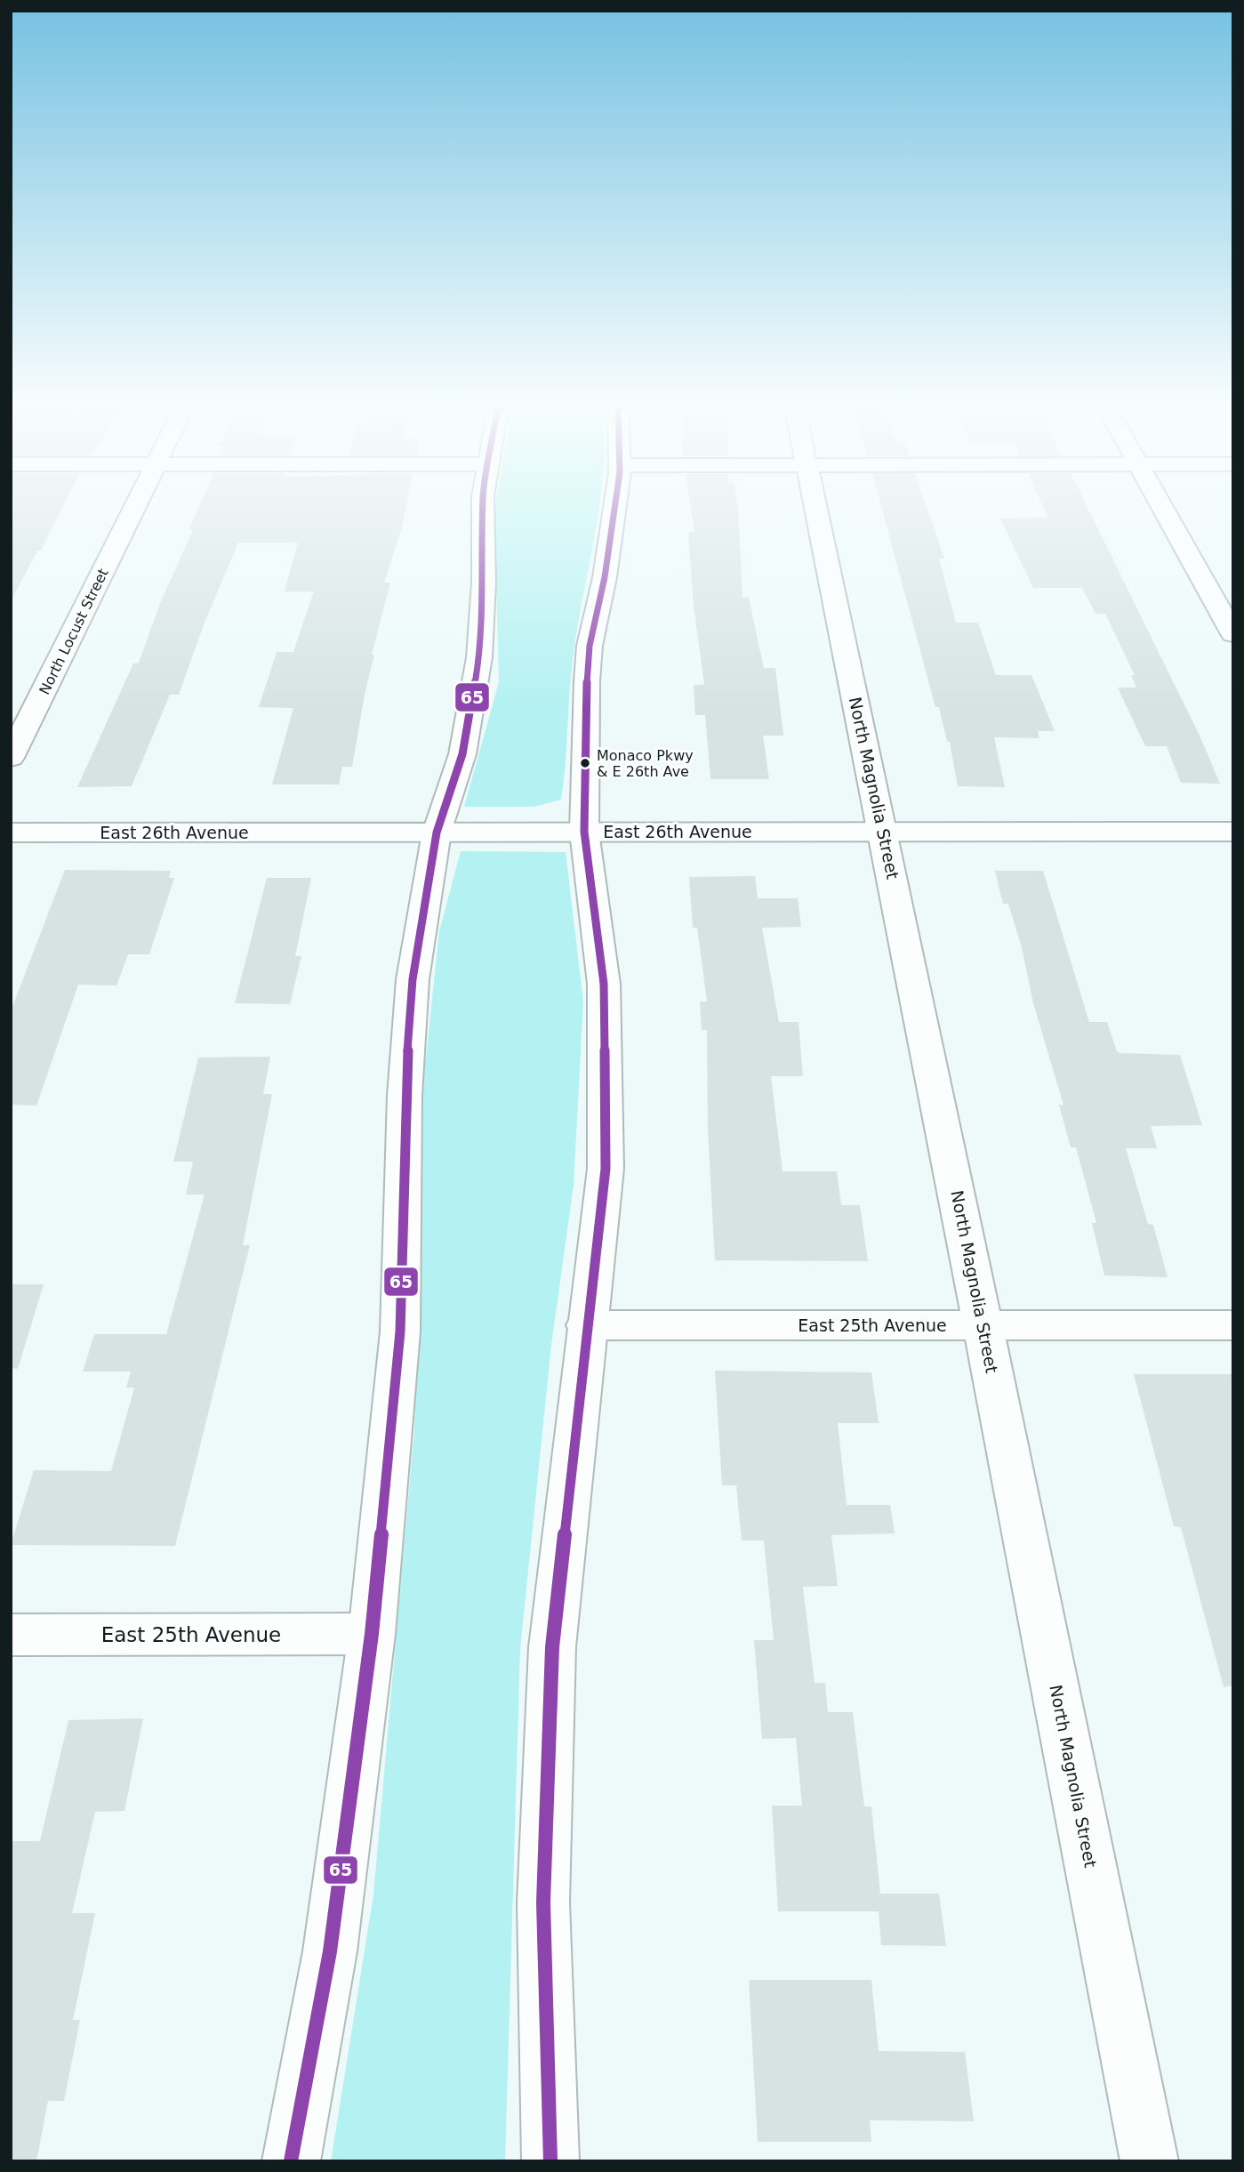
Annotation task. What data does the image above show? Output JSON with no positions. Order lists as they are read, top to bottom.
{
  "streets": {
    "street": [
      "North Locust Street",
      "North Magnolia Street",
      "East 26th Avenue",
      "East 25th Avenue"
    ]
  },
  "crossings": [
    ["North Magnolia Street", "East 26th Avenue"],
    ["North Magnolia Street", "East 25th Avenue"]
  ],
  "places": ["Monaco Pkwy & E 26th Ave"],
  "lines": ["transit line 65"]
}
